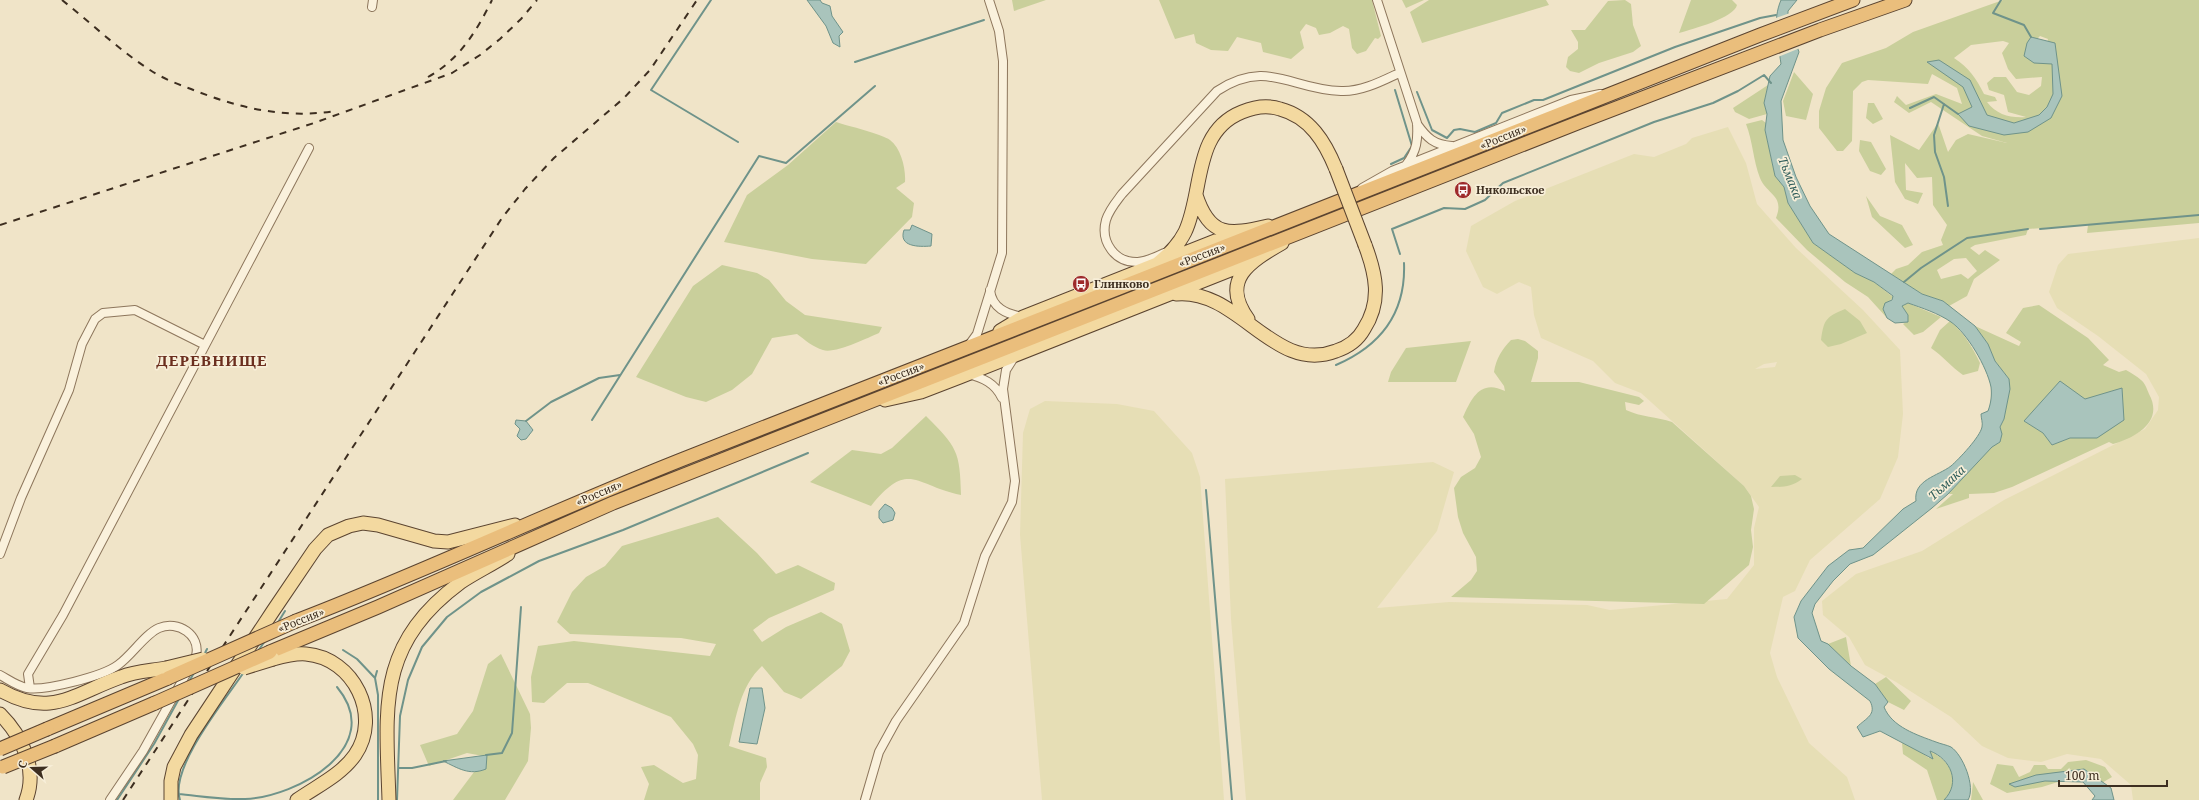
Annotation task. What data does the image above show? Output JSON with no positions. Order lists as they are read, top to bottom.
{
  "streets": {
    "highway": ["«Россия»"]
  },
  "districts": ["ДЕРЕВНИЩЕ"],
  "water": ["Тьмака"],
  "places": {
    "bus stop": ["Никольское", "Глинково"]
  },
  "scale_bar": "100 m",
  "north": "left"
}
